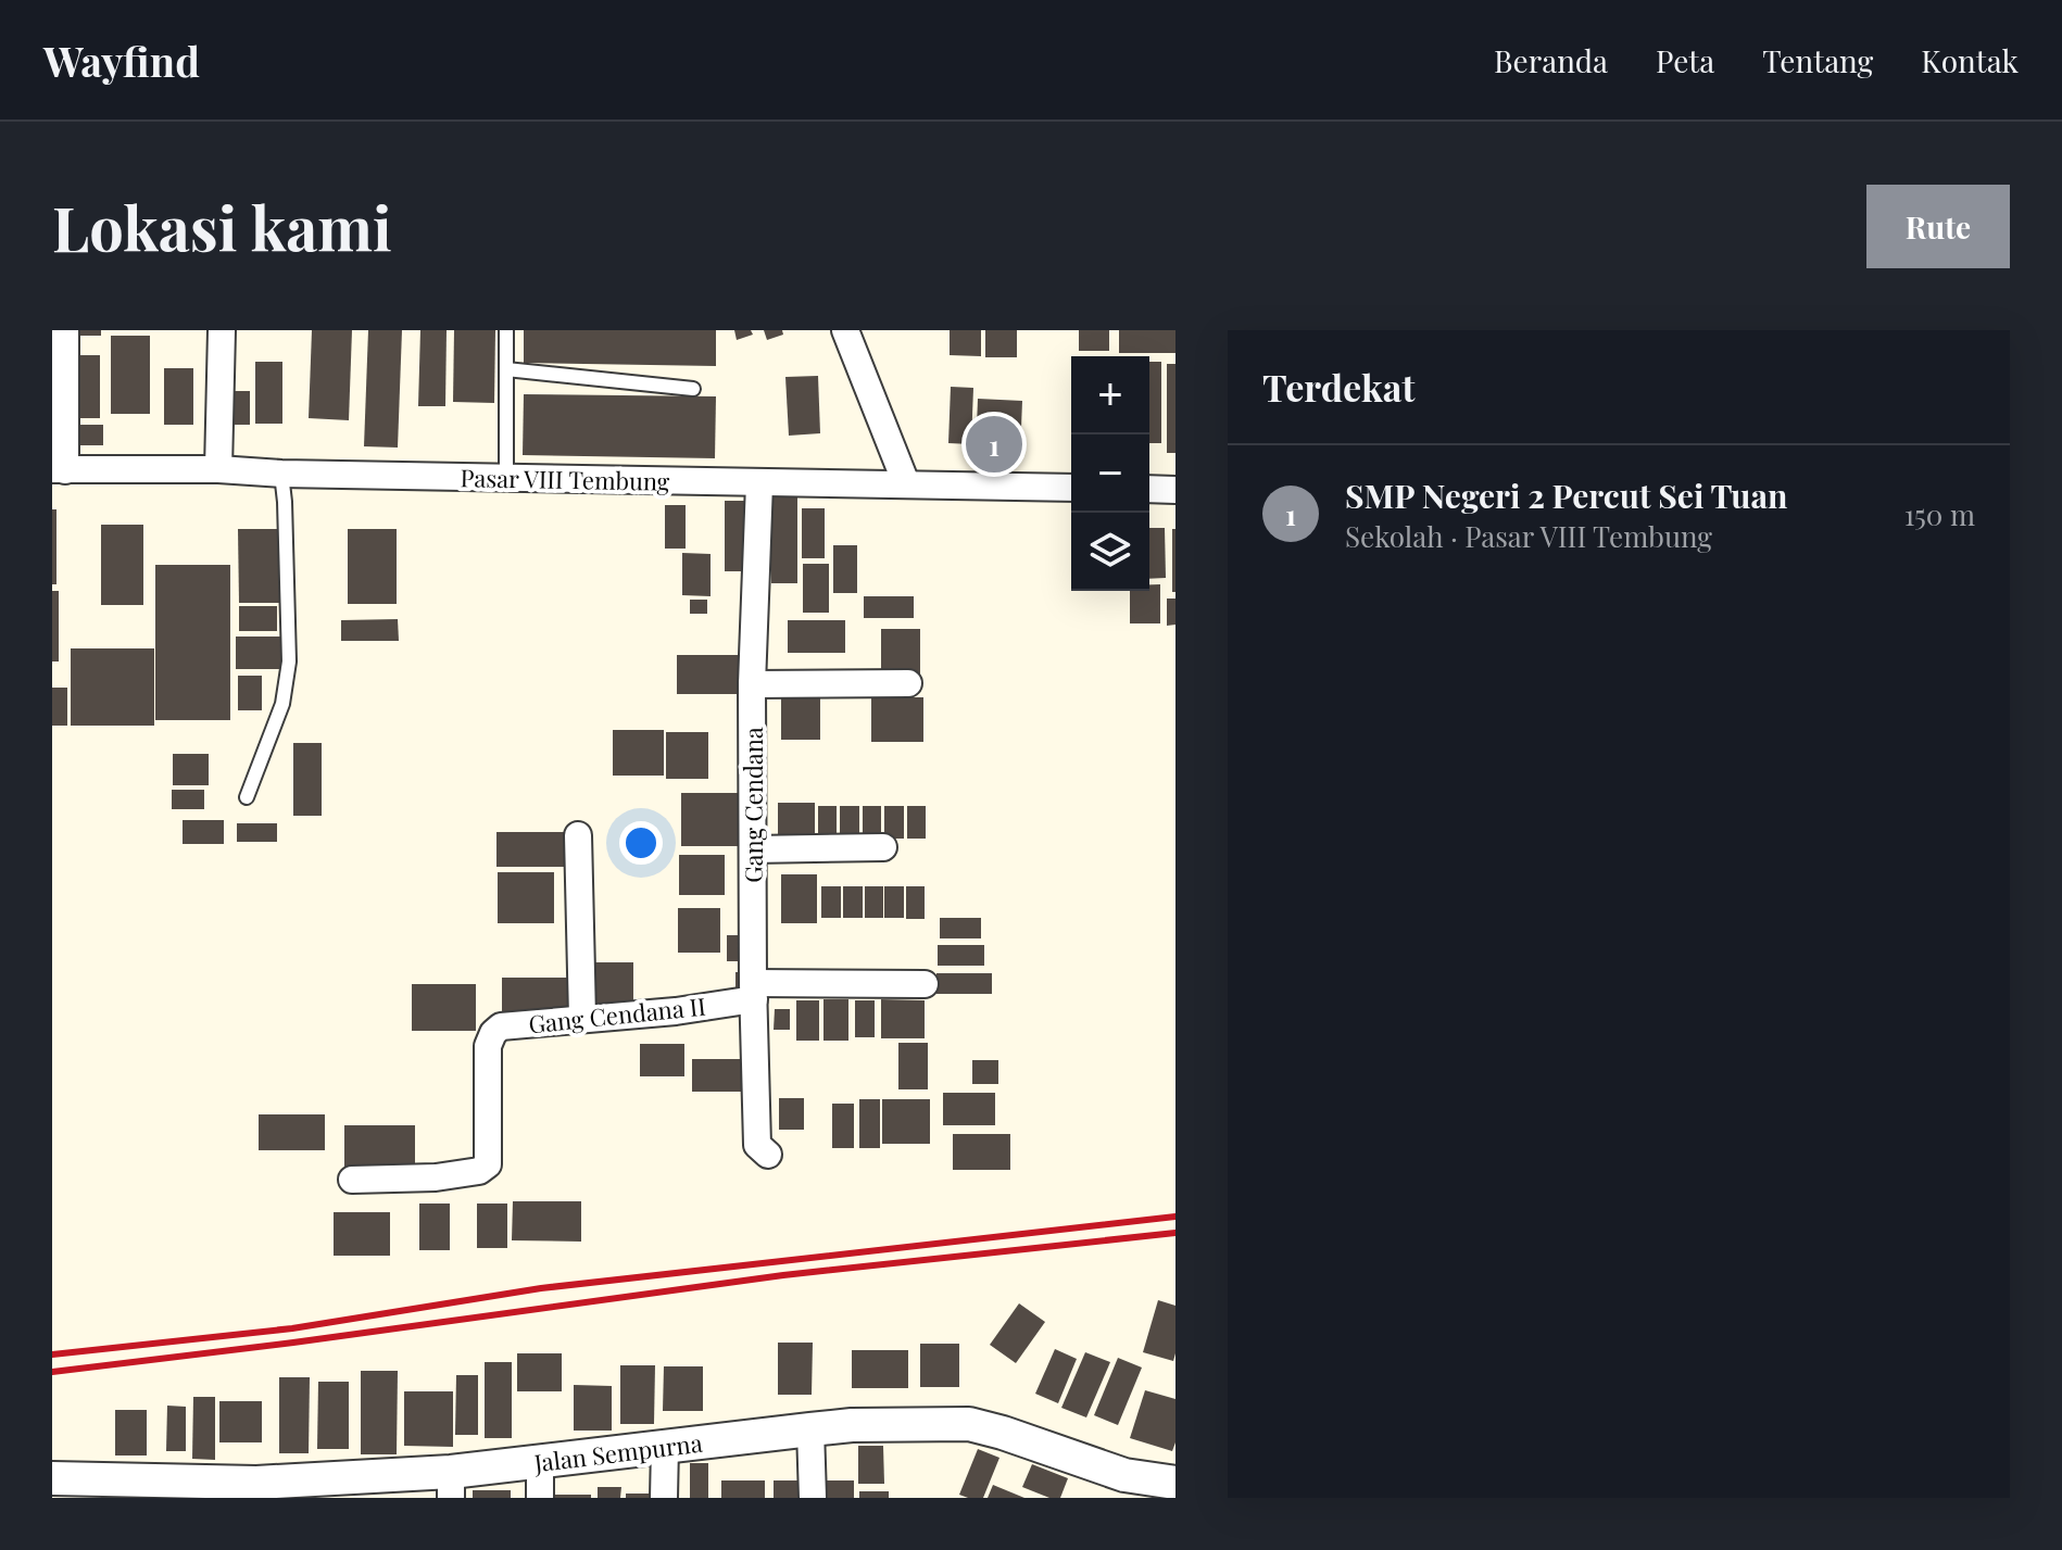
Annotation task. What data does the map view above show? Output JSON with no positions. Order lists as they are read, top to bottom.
{
  "streets": {
    "street": [
      "Pasar VIII Tembung",
      "Gang Cendana",
      "Gang Cendana II",
      "Jalan Sempurna"
    ]
  },
  "crossings": [
    ["Pasar VIII Tembung", "Gang Cendana"],
    ["Gang Cendana", "Gang Cendana II"]
  ],
  "page": {
    "header": "Wayfind",
    "nav": [
      "Beranda",
      "Peta",
      "Tentang",
      "Kontak"
    ],
    "buttons": "Rute",
    "title": "Lokasi kami",
    "heading": "Terdekat",
    "map_buttons": ["+", "−"],
    "pins": "1",
    "list": [
      {
        "mark": "1",
        "name": "SMP Negeri 2 Percut Sei Tuan",
        "note": "Sekolah · Pasar VIII Tembung",
        "value": "150 m"
      }
    ]
  }
}
